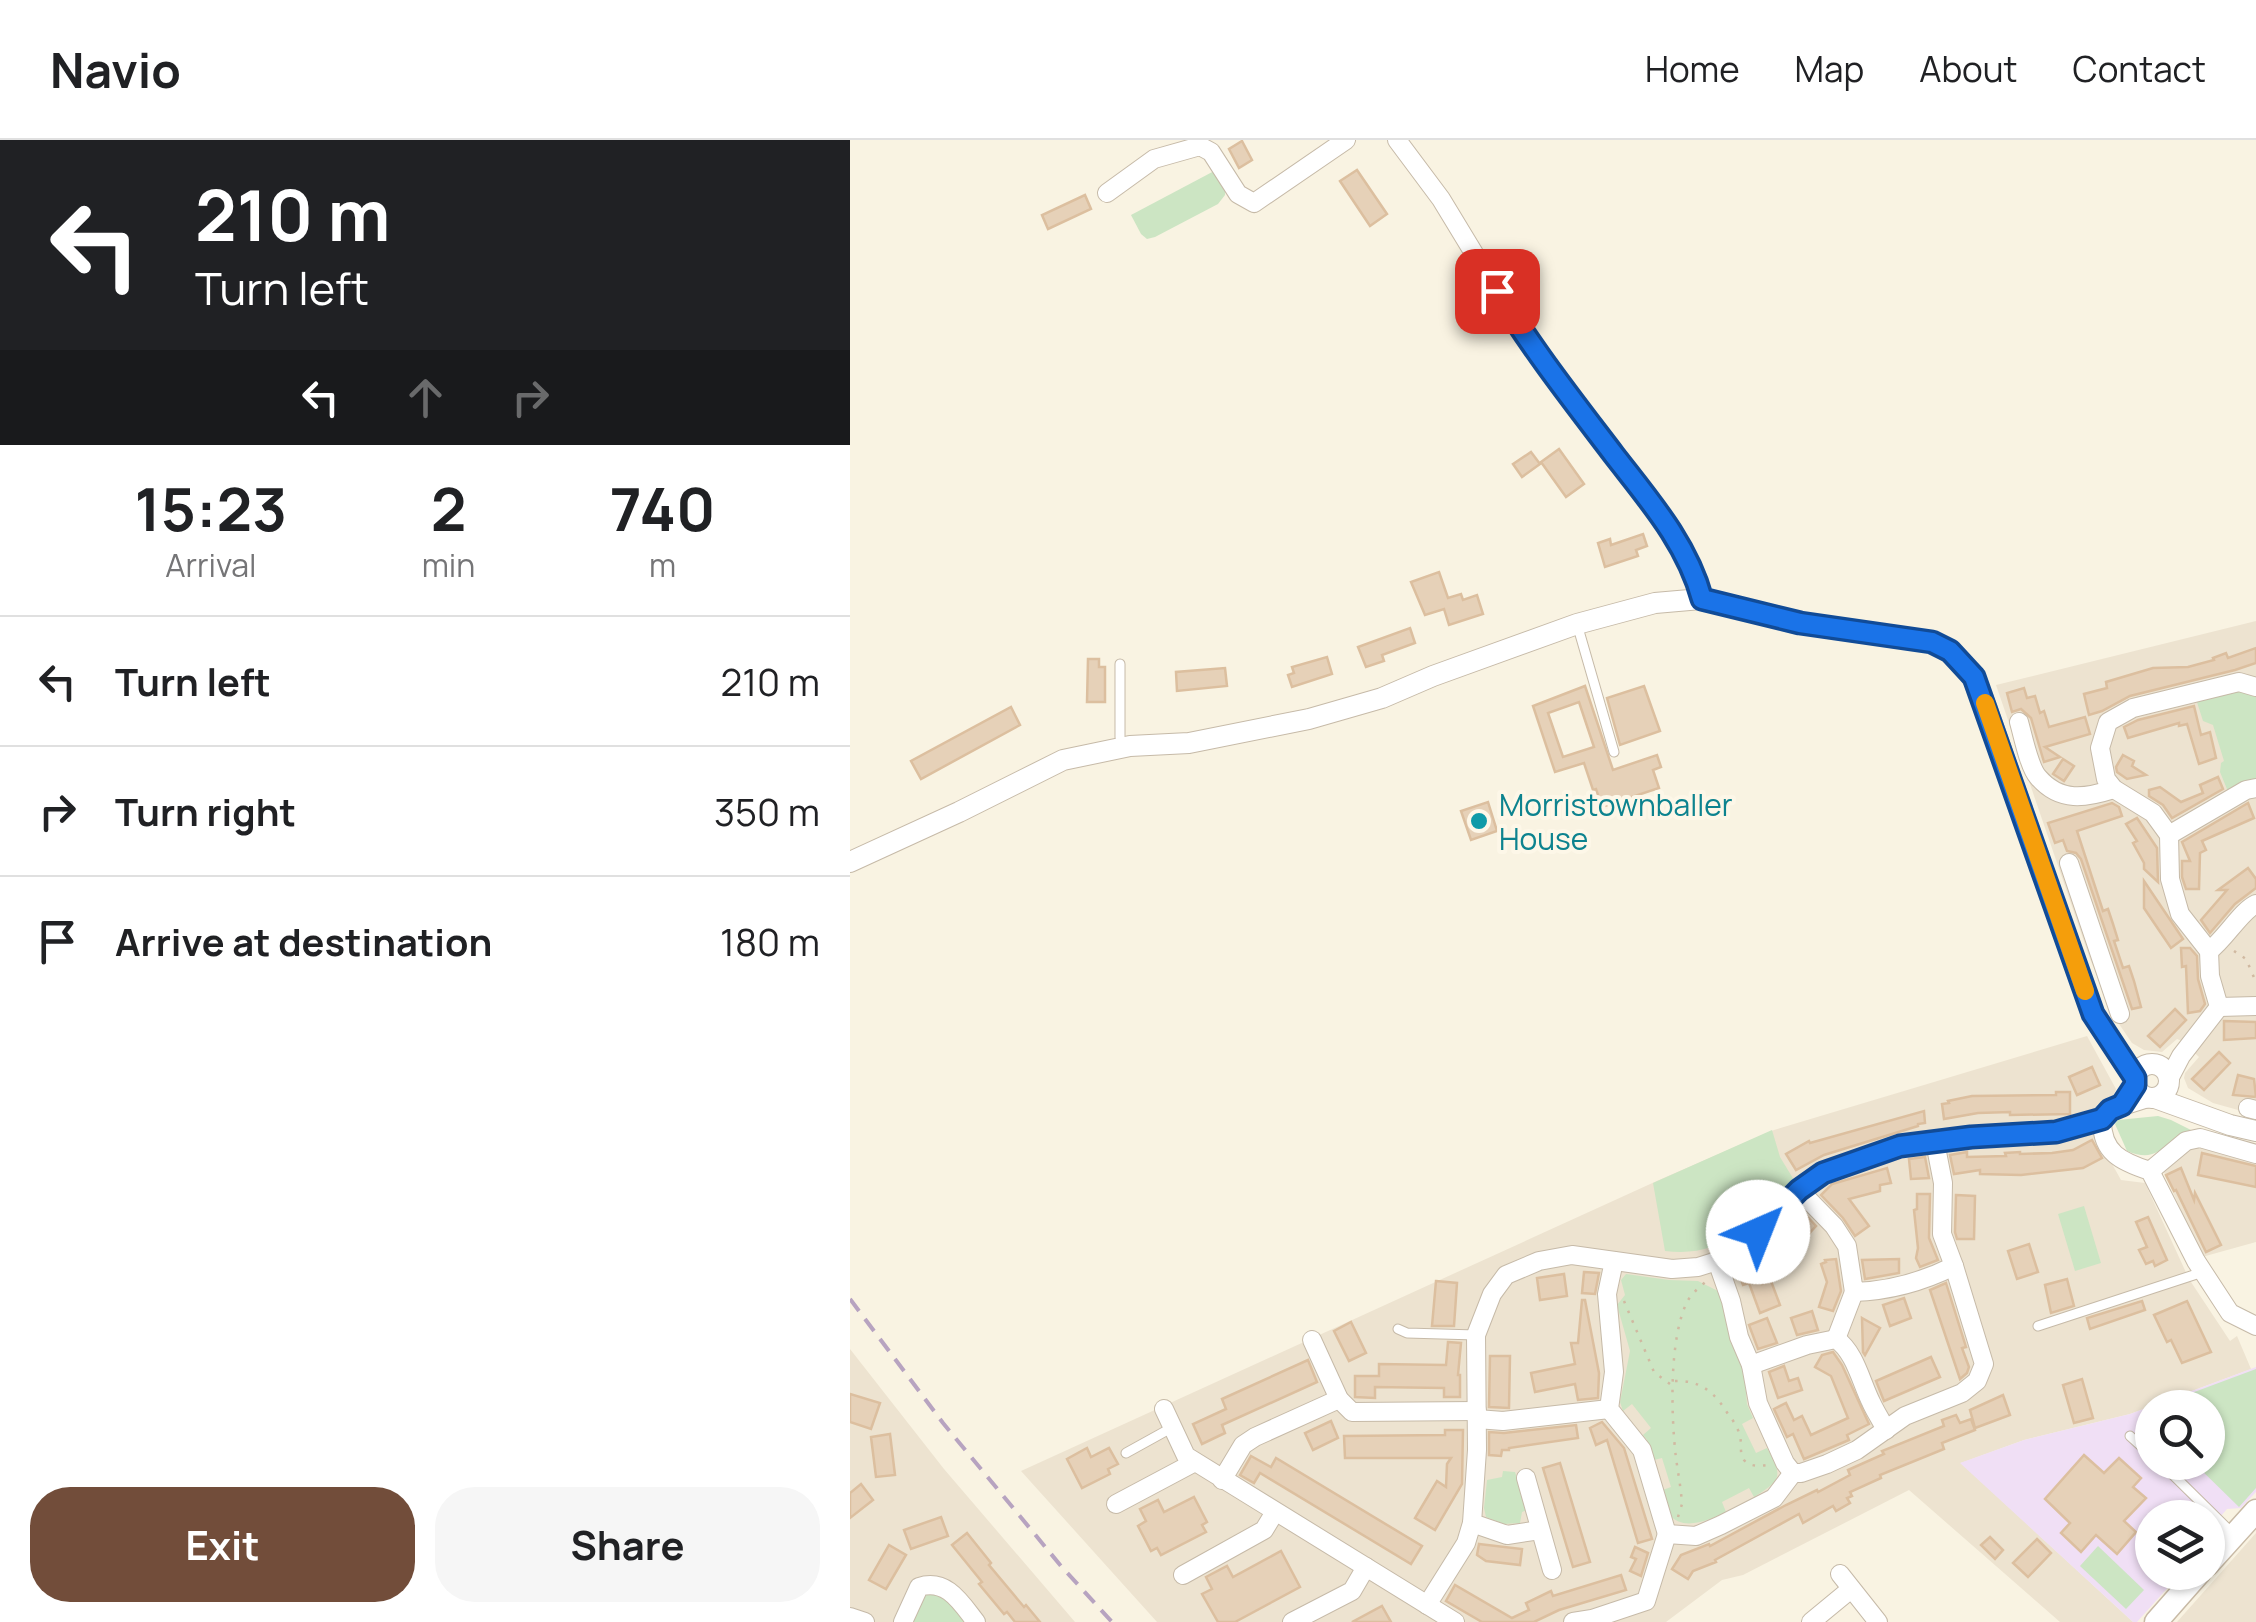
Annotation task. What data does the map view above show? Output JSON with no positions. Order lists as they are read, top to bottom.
{
  "places": ["Morristownballer House"],
  "page": {
    "header": "Navio",
    "nav": [
      "Home",
      "Map",
      "About",
      "Contact"
    ],
    "turn": ["210 m", "Turn left"],
    "eta": [
      "15:23",
      "Arrival",
      "2",
      "min",
      "740",
      "m"
    ],
    "list": [
      {
        "name": "Turn left",
        "value": "210 m"
      },
      {
        "name": "Turn right",
        "value": "350 m"
      },
      {
        "name": "Arrive at destination",
        "value": "180 m"
      }
    ],
    "buttons": ["Exit", "Share"]
  }
}
